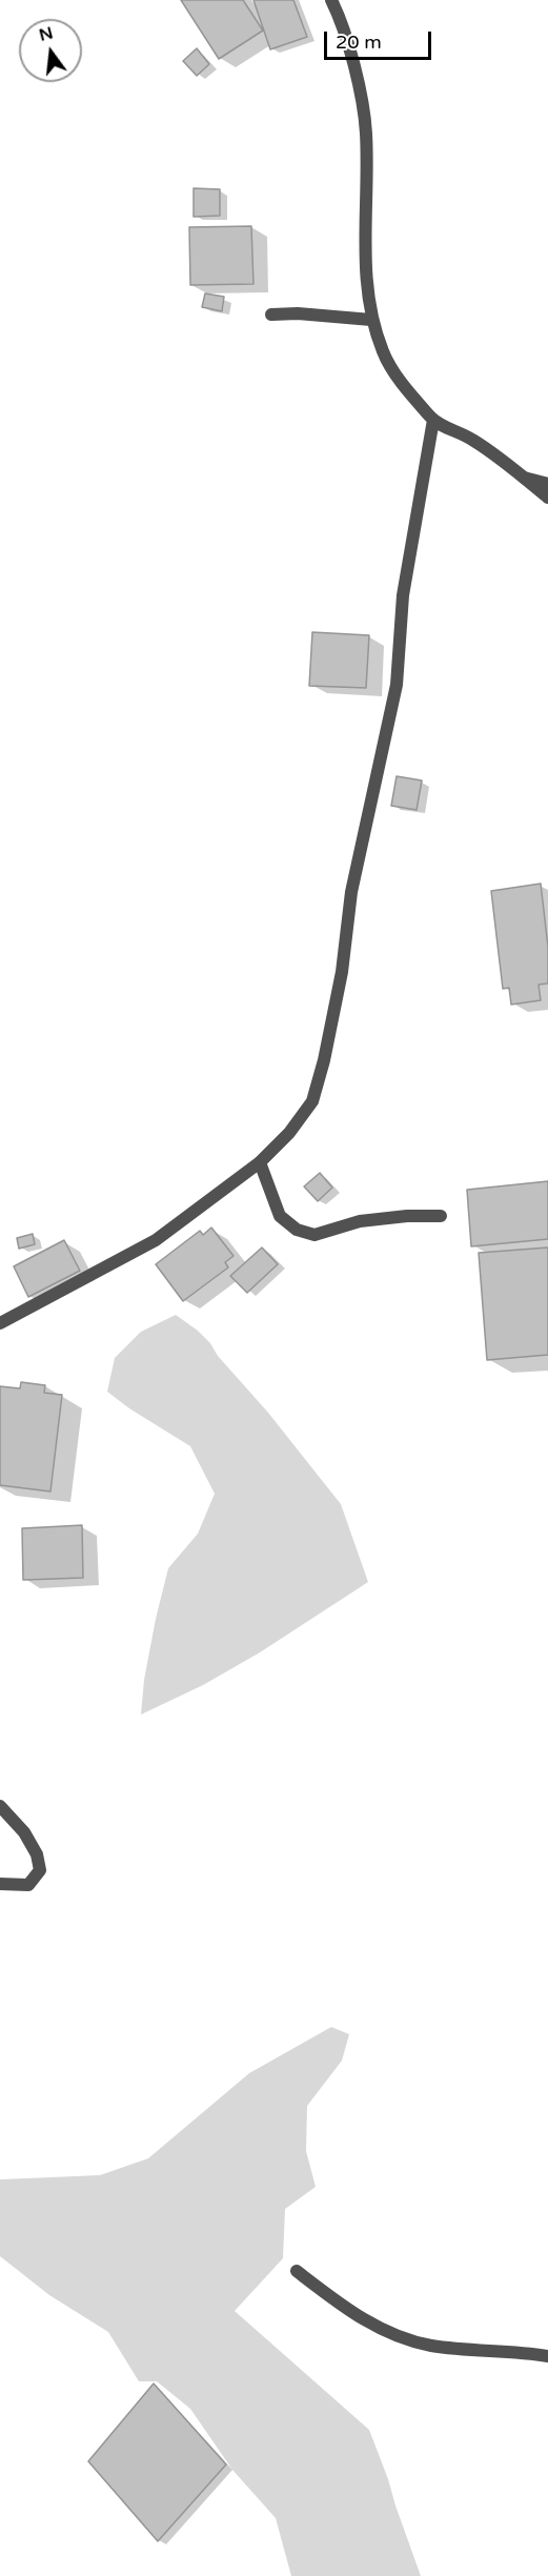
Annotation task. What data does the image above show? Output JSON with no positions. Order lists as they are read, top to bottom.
{
  "scale_bar": "20 m",
  "north": "top"
}
